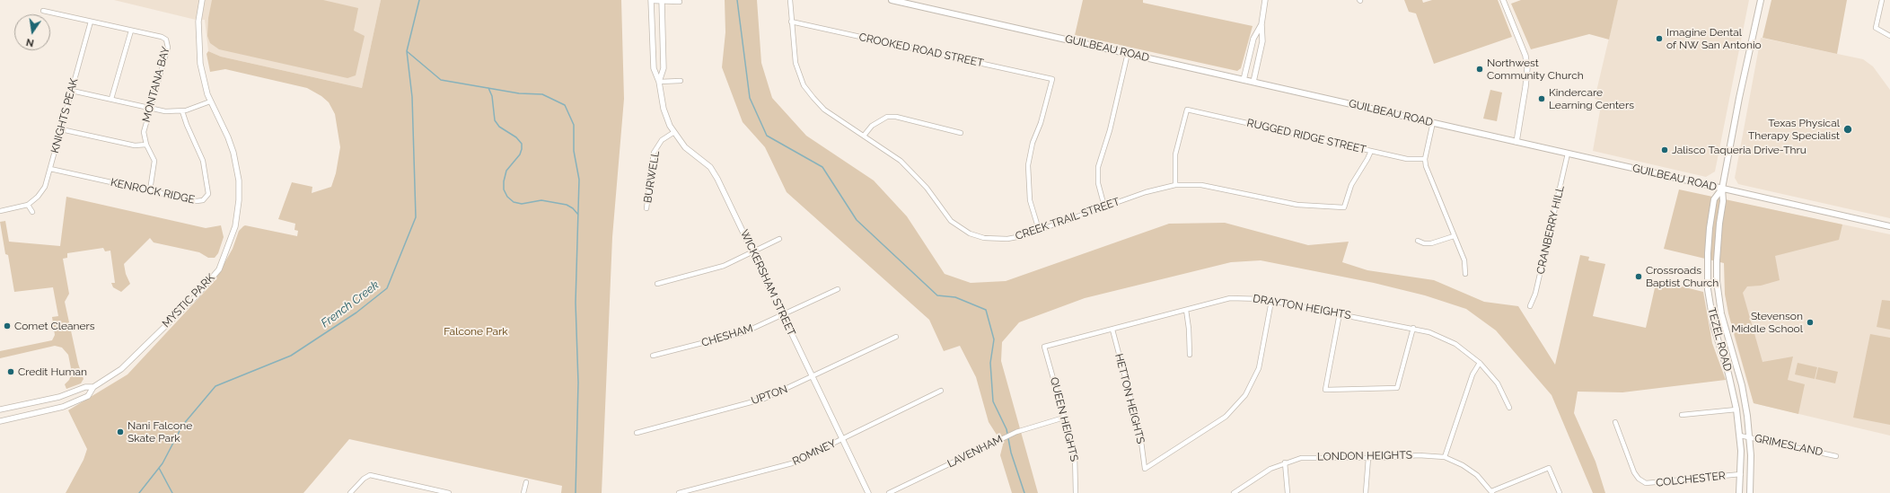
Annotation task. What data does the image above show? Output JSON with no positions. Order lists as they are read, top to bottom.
{
  "streets": {
    "main road": ["GUILBEAU ROAD", "TEZEL ROAD"],
    "street": [
      "CROOKED ROAD STREET",
      "MONTANA BAY",
      "KNIGHTS PEAK",
      "RUGGED RIDGE STREET",
      "BURWELL",
      "KENROCK RIDGE",
      "CREEK TRAIL STREET",
      "CRANBERRY HILL",
      "WICKERSHAM STREET",
      "MYSTIC PARK",
      "DRAYTON HEIGHTS",
      "CHESHAM",
      "UPTON",
      "HETTON HEIGHTS",
      "QUEEN HEIGHTS",
      "GRIMESLAND",
      "LAVENHAM",
      "ROMNEY",
      "LONDON HEIGHTS",
      "COLCHESTER"
    ]
  },
  "crossings": [
    ["GUILBEAU ROAD", "CRANBERRY HILL"],
    ["GUILBEAU ROAD", "TEZEL ROAD"],
    ["CROOKED ROAD STREET", "CREEK TRAIL STREET"],
    ["MONTANA BAY", "KNIGHTS PEAK"],
    ["MONTANA BAY", "KENROCK RIDGE"],
    ["KNIGHTS PEAK", "KENROCK RIDGE"],
    ["RUGGED RIDGE STREET", "CREEK TRAIL STREET"],
    ["BURWELL", "WICKERSHAM STREET"],
    ["WICKERSHAM STREET", "CHESHAM"],
    ["WICKERSHAM STREET", "UPTON"],
    ["WICKERSHAM STREET", "ROMNEY"],
    ["DRAYTON HEIGHTS", "HETTON HEIGHTS"],
    ["DRAYTON HEIGHTS", "QUEEN HEIGHTS"],
    ["TEZEL ROAD", "GRIMESLAND"],
    ["TEZEL ROAD", "COLCHESTER"],
    ["QUEEN HEIGHTS", "LAVENHAM"]
  ],
  "water": ["French Creek"],
  "parks": ["Falcone Park"],
  "places": [
    "Imagine Dental of NW San Antonio",
    "Northwest Community Church",
    "Kindercare Learning Centers",
    "Texas Physical Therapy Specialist",
    "Jalisco Taqueria Drive-Thru",
    "Crossroads Baptist Church",
    "Stevenson Middle School",
    "Comet Cleaners",
    "Credit Human",
    "Nani Falcone Skate Park"
  ],
  "north": "bottom"
}
